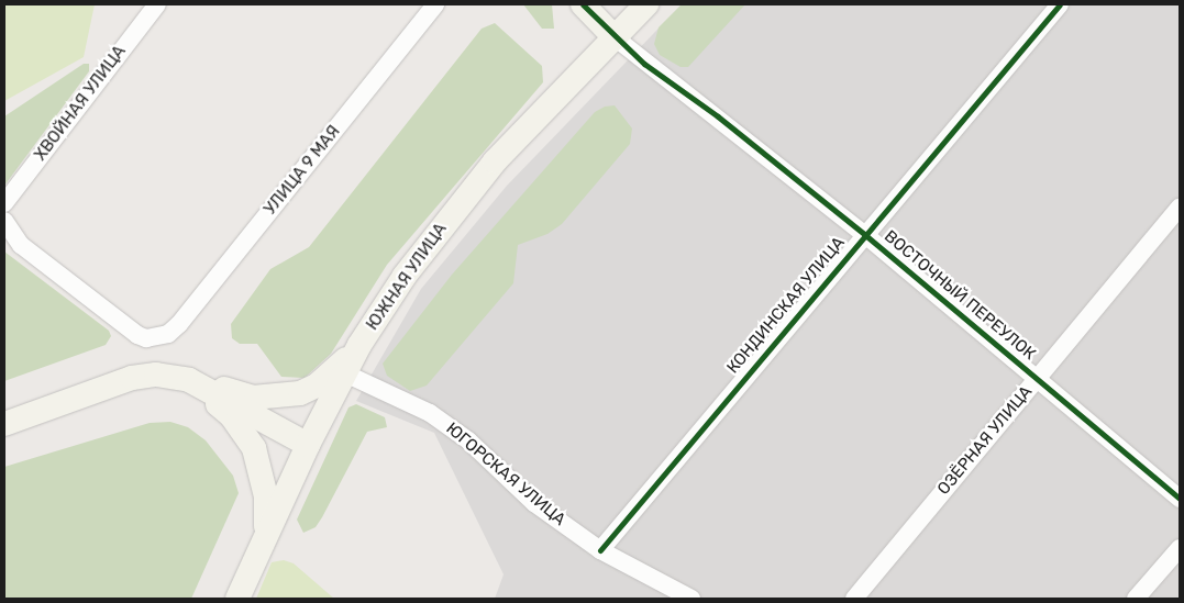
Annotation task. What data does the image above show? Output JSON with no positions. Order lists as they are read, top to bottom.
{
  "streets": {
    "main road": ["ЮЖНАЯ УЛИЦА"],
    "street": [
      "ХВОЙНАЯ УЛИЦА",
      "УЛИЦА 9 МАЯ",
      "ВОСТОЧНЫЙ ПЕРЕУЛОК",
      "КОНДИНСКАЯ УЛИЦА",
      "ОЗЁРНАЯ УЛИЦА",
      "ЮГОРСКАЯ УЛИЦА"
    ]
  },
  "crossings": [
    ["ЮЖНАЯ УЛИЦА", "ВОСТОЧНЫЙ ПЕРЕУЛОК"],
    ["ЮЖНАЯ УЛИЦА", "ЮГОРСКАЯ УЛИЦА"],
    ["ВОСТОЧНЫЙ ПЕРЕУЛОК", "КОНДИНСКАЯ УЛИЦА"],
    ["ВОСТОЧНЫЙ ПЕРЕУЛОК", "ОЗЁРНАЯ УЛИЦА"],
    ["КОНДИНСКАЯ УЛИЦА", "ЮГОРСКАЯ УЛИЦА"]
  ]
}
